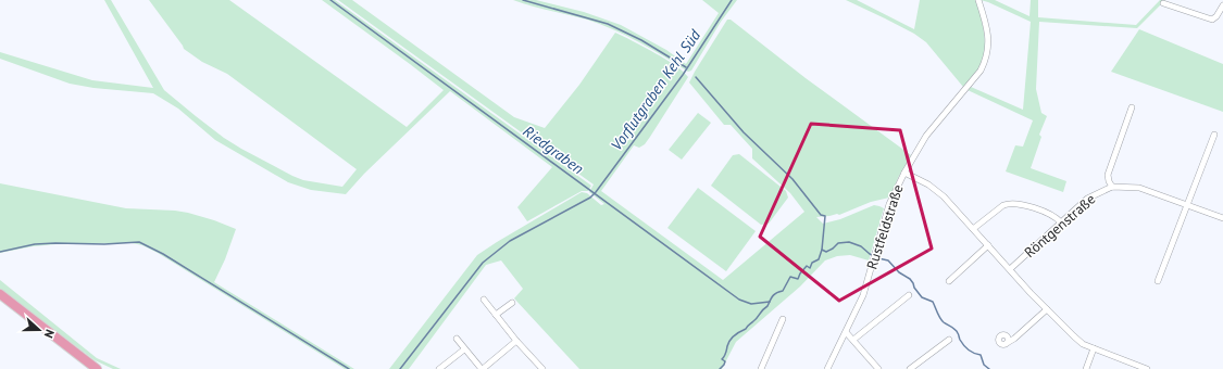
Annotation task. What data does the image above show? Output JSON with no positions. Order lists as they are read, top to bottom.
{
  "streets": {
    "street": ["Röntgenstraße", "Rustfeldstraße"]
  },
  "water": ["Vorflutgraben Kehl Süd", "Riedgraben"],
  "north": "right"
}
